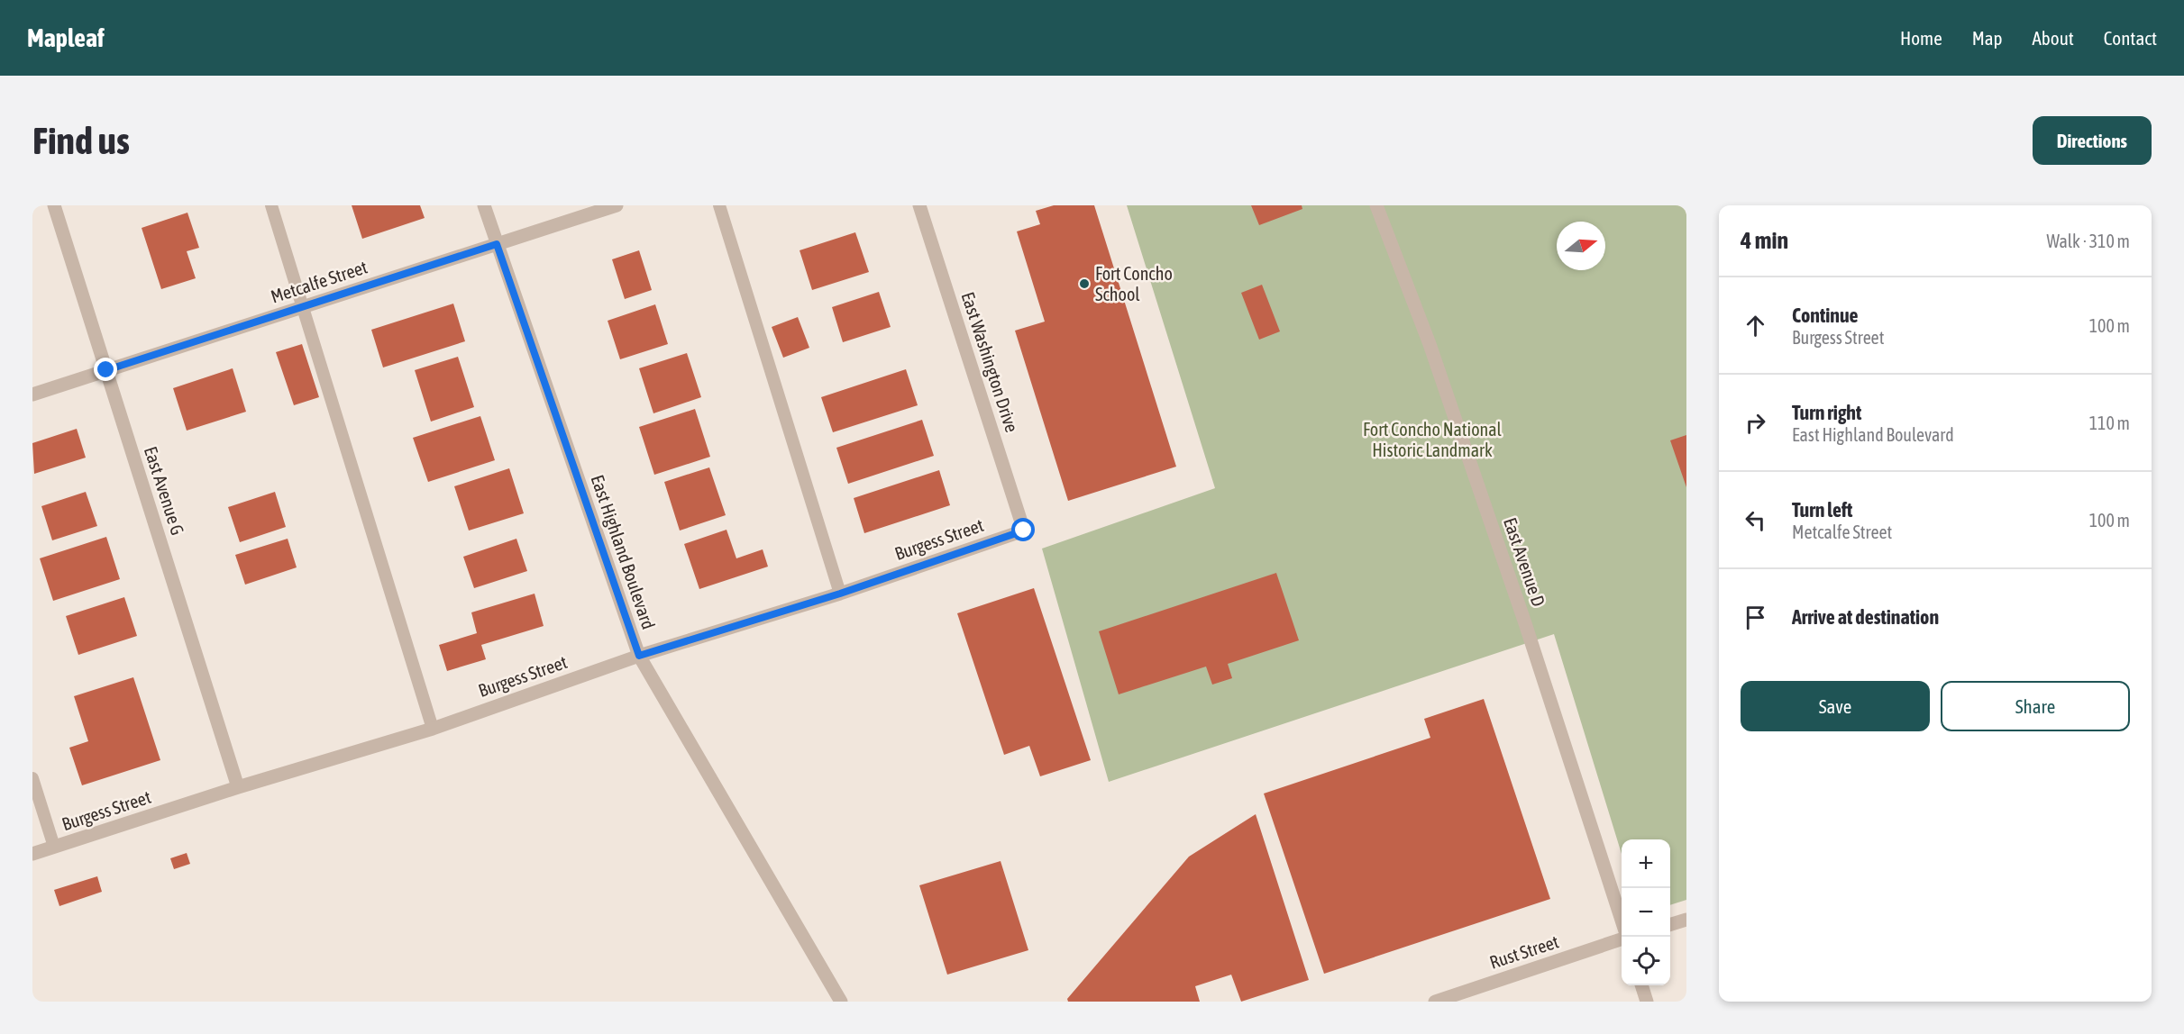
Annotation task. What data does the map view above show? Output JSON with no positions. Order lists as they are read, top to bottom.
{
  "streets": {
    "street": [
      "Metcalfe Street",
      "East Washington Drive",
      "East Avenue G",
      "Burgess Street",
      "East Highland Boulevard",
      "East Avenue D",
      "Rust Street"
    ]
  },
  "crossings": [
    ["Metcalfe Street", "East Avenue G"],
    ["Metcalfe Street", "East Highland Boulevard"],
    ["East Washington Drive", "Burgess Street"],
    ["East Avenue G", "Burgess Street"],
    ["Burgess Street", "East Highland Boulevard"]
  ],
  "parks": ["Fort Concho National Historic Landmark"],
  "places": ["Fort Concho School"],
  "north": "right",
  "page": {
    "header": "Mapleaf",
    "nav": [
      "Home",
      "Map",
      "About",
      "Contact"
    ],
    "buttons": [
      "Directions",
      ["Save", "Share"]
    ],
    "title": "Find us",
    "heading": ["4 min", "Walk · 310 m"],
    "list": [
      ["Continue", "Burgess Street", "100 m"],
      ["Turn right", "East Highland Boulevard", "110 m"],
      ["Turn left", "Metcalfe Street", "100 m"],
      "Arrive at destination"
    ],
    "map_buttons": ["+", "−"]
  }
}
